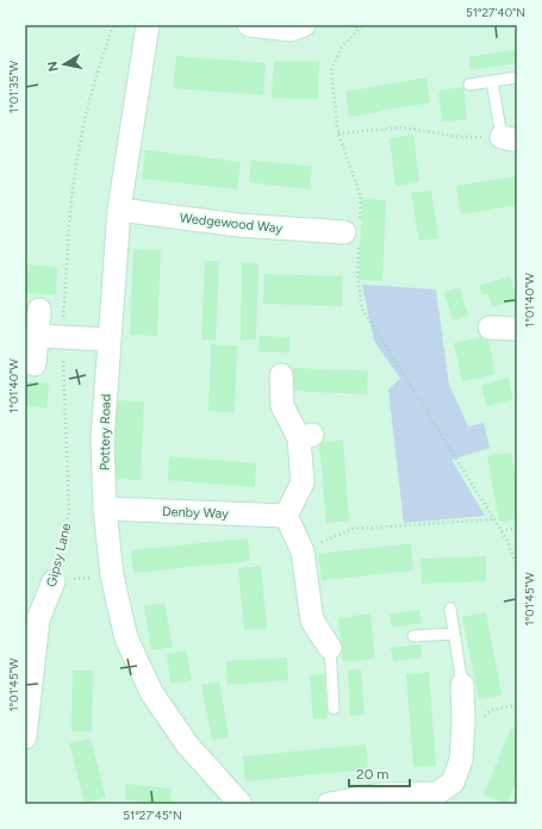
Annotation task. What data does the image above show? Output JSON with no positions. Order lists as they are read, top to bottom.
{
  "streets": {
    "street": [
      "Wedgewood Way",
      "Pottery Road",
      "Denby Way",
      "Gipsy Lane"
    ]
  },
  "crossings": [
    ["Wedgewood Way", "Pottery Road"],
    ["Pottery Road", "Denby Way"]
  ],
  "scale_bar": "20 m",
  "north": "left",
  "coordinates": [
    "51°27'40\"N",
    "1°01'35\"W",
    "1°01'40\"W",
    "1°01'45\"W",
    "51°27'45\"N"
  ]
}
